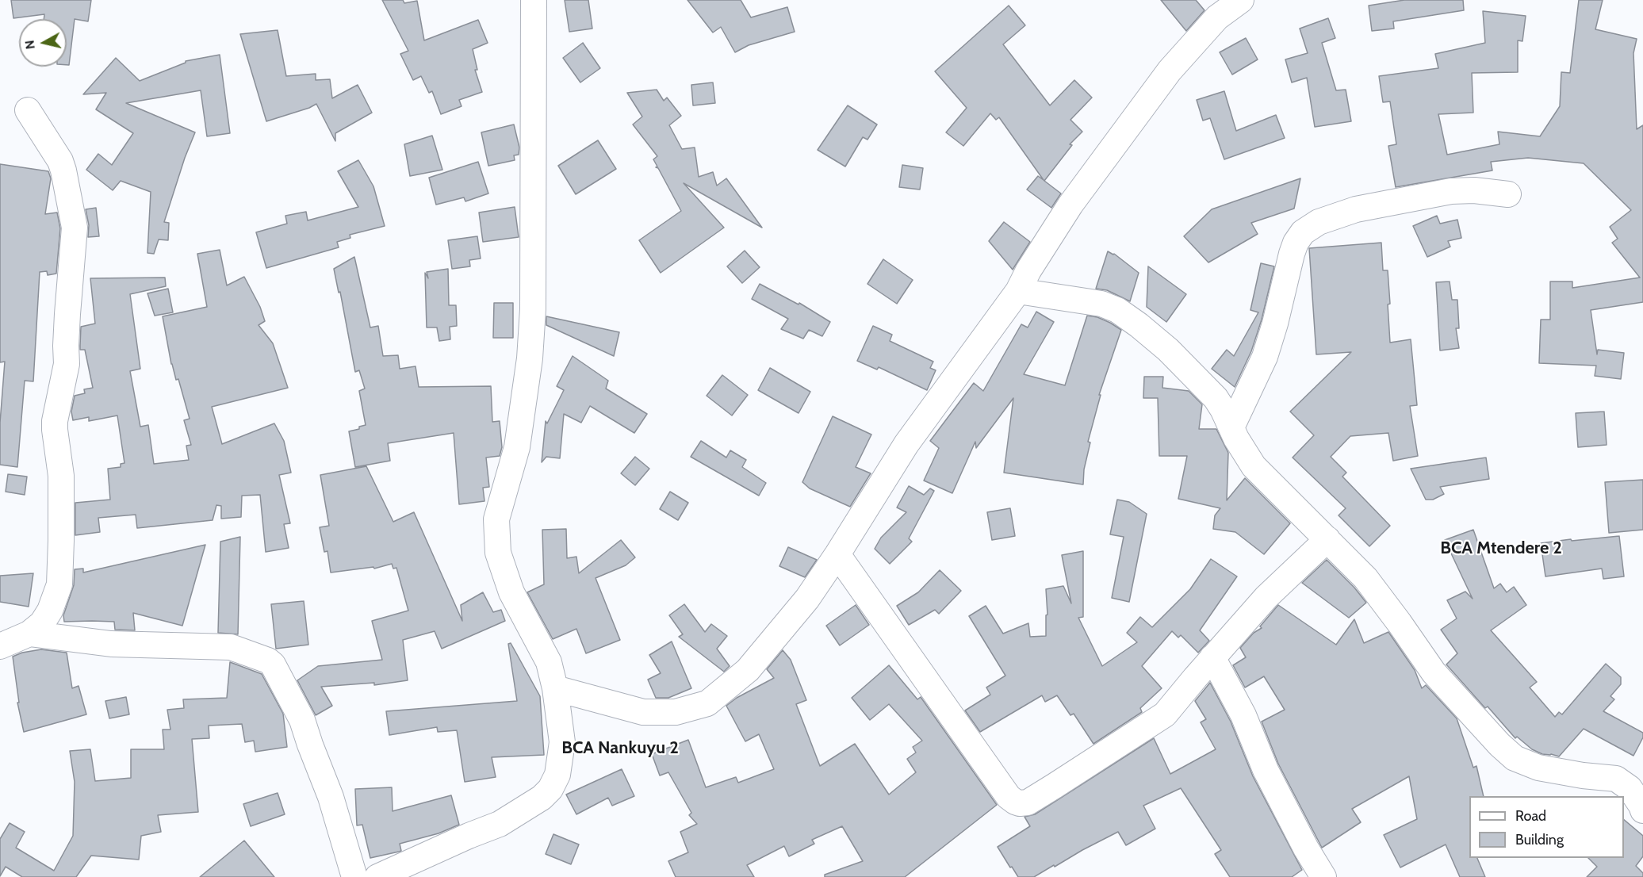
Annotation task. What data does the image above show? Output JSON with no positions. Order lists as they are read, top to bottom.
{
  "districts": ["BCA Mtendere 2", "BCA Nankuyu 2"],
  "legend": ["Road", "Building"],
  "north": "left"
}
